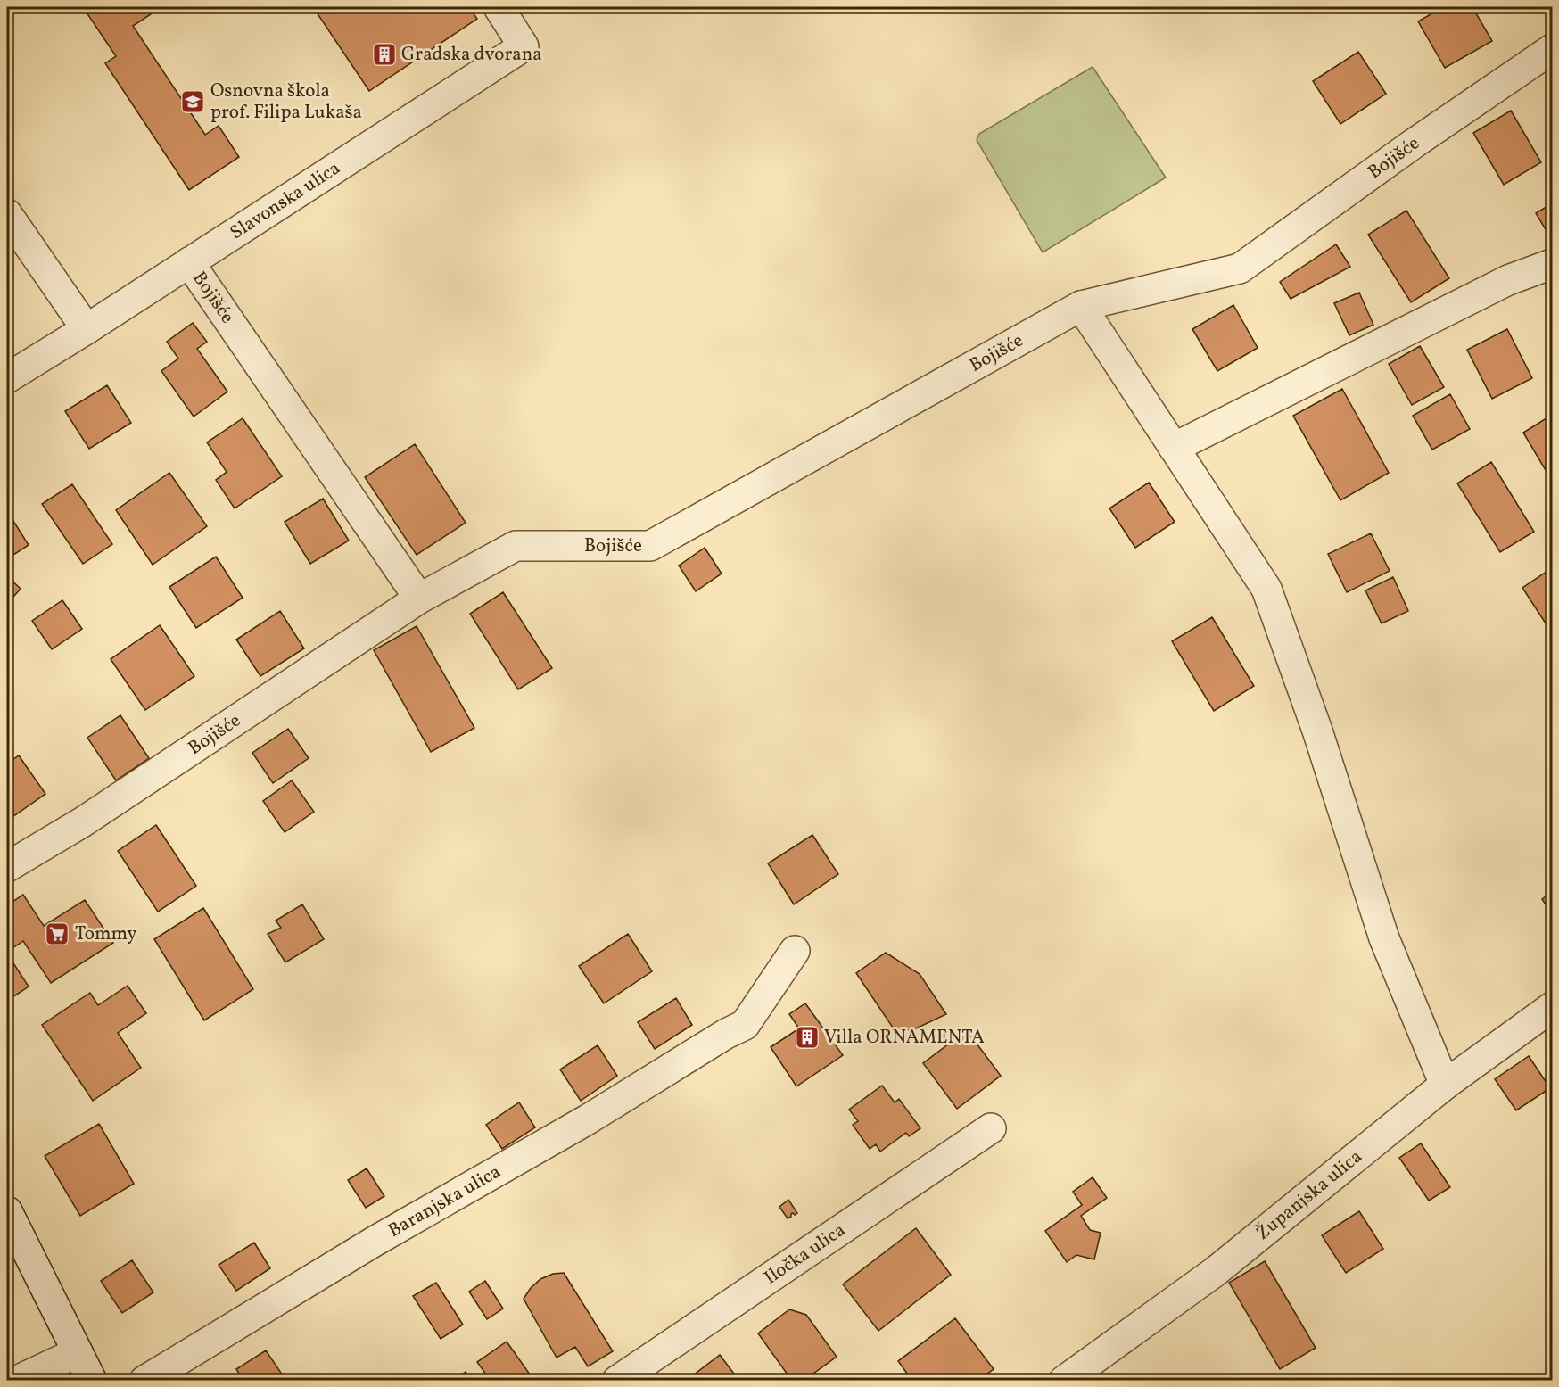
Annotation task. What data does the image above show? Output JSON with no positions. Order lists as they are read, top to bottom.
{
  "streets": {
    "street": [
      "Bojišće",
      "Slavonska ulica",
      "Županjska ulica",
      "Baranjska ulica",
      "Iločka ulica"
    ]
  },
  "crossings": [
    ["Bojišće", "Slavonska ulica"]
  ],
  "places": {
    "building": ["Gradska dvorana", "Villa ORNAMENTA"],
    "school or university": ["Osnovna škola prof. Filipa Lukaša"],
    "supermarket": ["Tommy"]
  }
}
